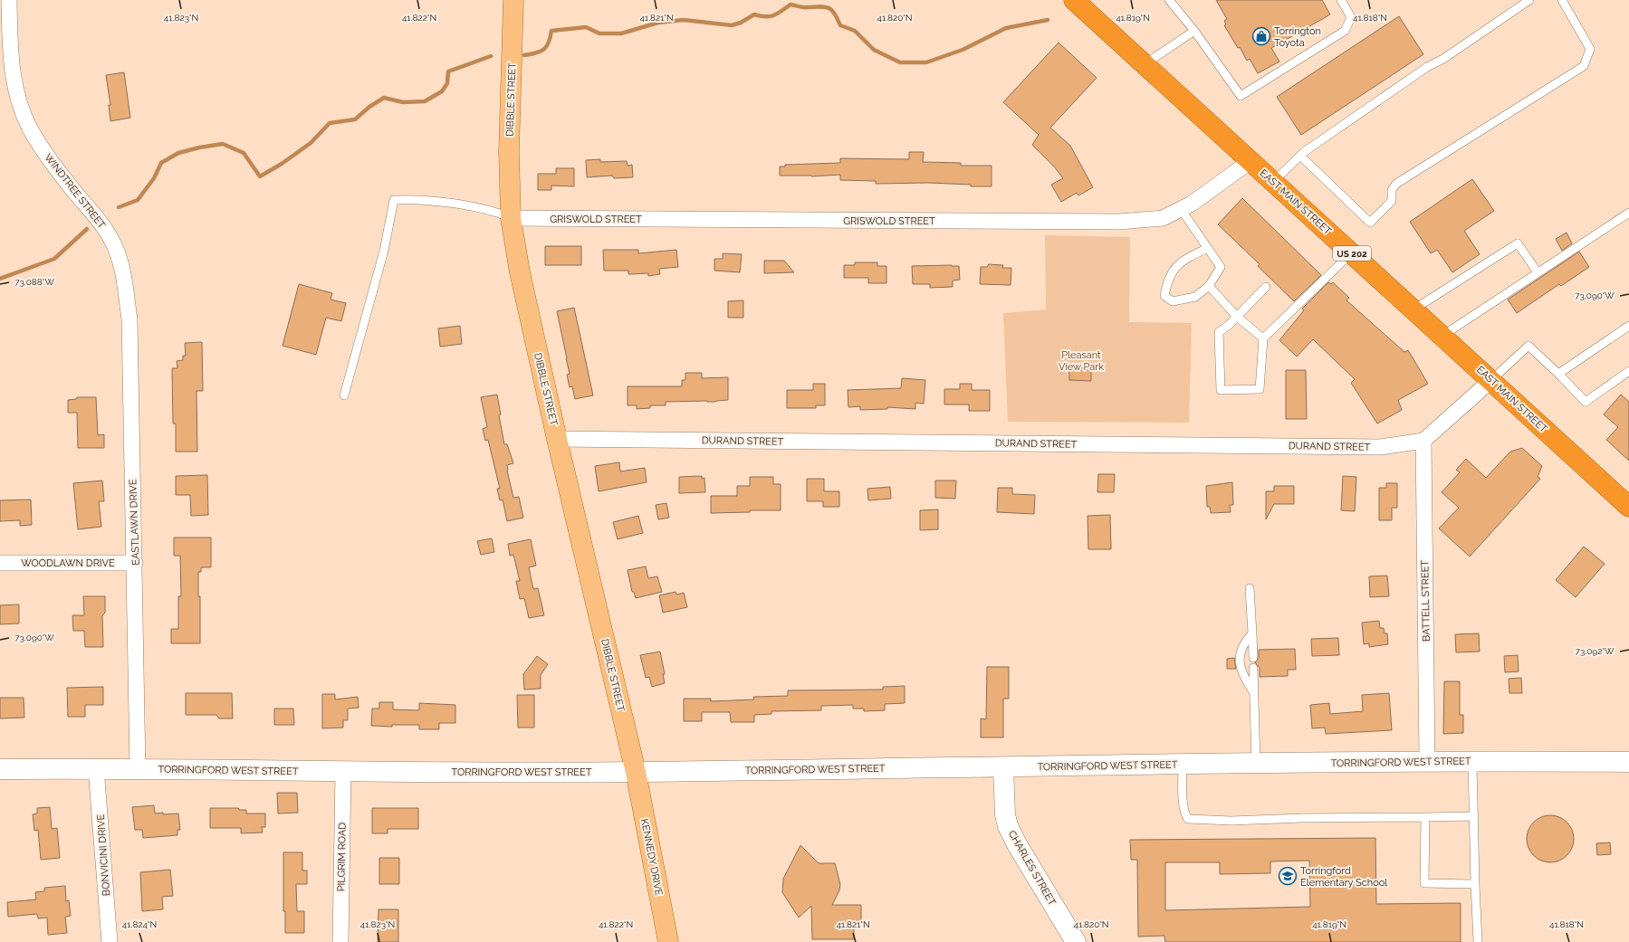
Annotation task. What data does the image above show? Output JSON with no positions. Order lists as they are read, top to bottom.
{
  "streets": {
    "highway": ["EAST MAIN STREET", "US 202"],
    "main road": [
      "DIBBLE STREET",
      "TORRINGFORD WEST STREET",
      "KENNEDY DRIVE",
      "CHARLES STREET"
    ],
    "street": [
      "WINDTREE STREET",
      "GRISWOLD STREET",
      "DURAND STREET",
      "EASTLAWN DRIVE",
      "WOODLAWN DRIVE",
      "BATTELL STREET",
      "BONVICINI DRIVE",
      "PILGRIM ROAD"
    ]
  },
  "crossings": [
    ["DIBBLE STREET", "GRISWOLD STREET"],
    ["DIBBLE STREET", "DURAND STREET"],
    ["DIBBLE STREET", "TORRINGFORD WEST STREET"],
    ["DIBBLE STREET", "KENNEDY DRIVE"],
    ["WINDTREE STREET", "EASTLAWN DRIVE"],
    ["EAST MAIN STREET", "GRISWOLD STREET"],
    ["DURAND STREET", "BATTELL STREET"],
    ["EASTLAWN DRIVE", "WOODLAWN DRIVE"],
    ["EASTLAWN DRIVE", "TORRINGFORD WEST STREET"],
    ["BATTELL STREET", "TORRINGFORD WEST STREET"],
    ["TORRINGFORD WEST STREET", "BONVICINI DRIVE"],
    ["TORRINGFORD WEST STREET", "PILGRIM ROAD"],
    ["TORRINGFORD WEST STREET", "KENNEDY DRIVE"],
    ["TORRINGFORD WEST STREET", "CHARLES STREET"]
  ],
  "parks": ["Pleasant View Park"],
  "places": {
    "shop": ["Torrington Toyota"],
    "school or university": ["Torringford Elementary School"]
  },
  "coordinates": [
    "41.823°N",
    "41.822°N",
    "41.821°N",
    "41.820°N",
    "41.819°N",
    "41.818°N",
    "73.088°W",
    "73.090°W",
    "73.092°W",
    "41.824°N"
  ]
}
